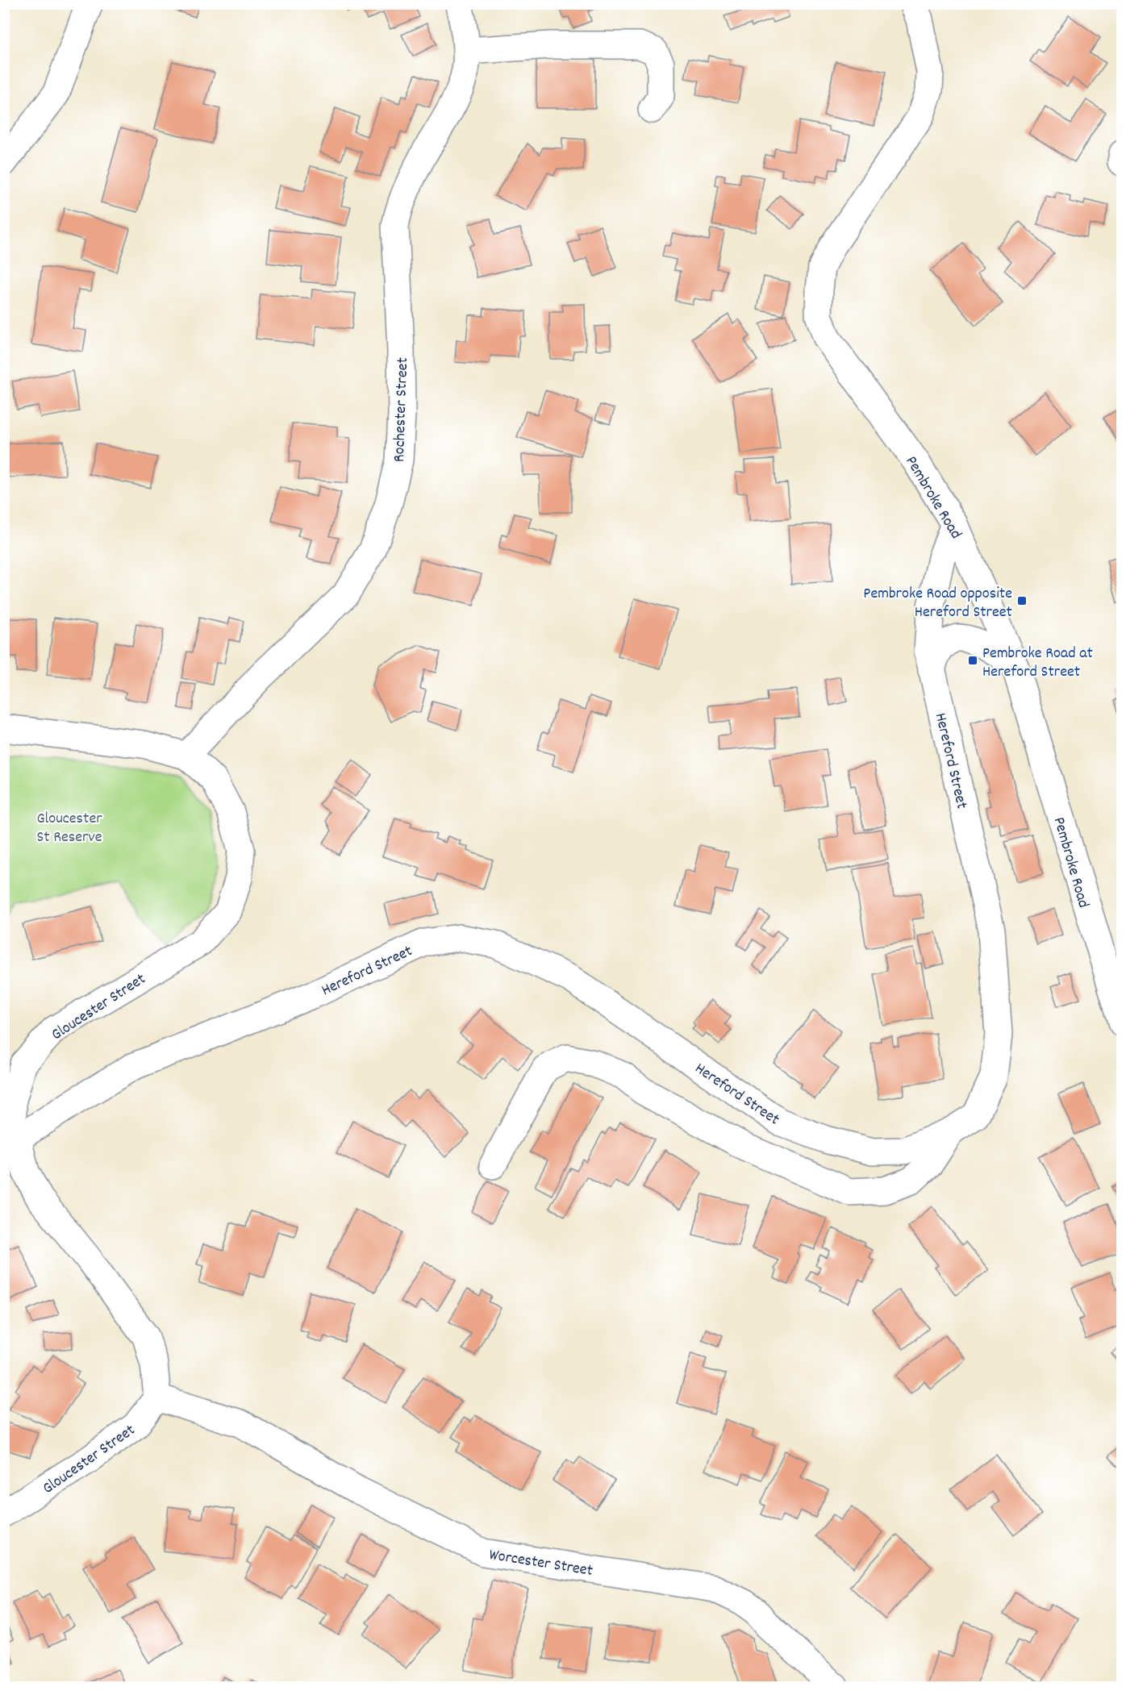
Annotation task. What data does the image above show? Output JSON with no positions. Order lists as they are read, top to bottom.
{
  "streets": {
    "street": [
      "Rochester Street",
      "Pembroke Road",
      "Hereford Street",
      "Gloucester Street",
      "Worcester Street"
    ]
  },
  "crossings": [
    ["Rochester Street", "Gloucester Street"],
    ["Pembroke Road", "Hereford Street"],
    ["Hereford Street", "Gloucester Street"],
    ["Gloucester Street", "Worcester Street"]
  ],
  "parks": ["Gloucester St Reserve"],
  "places": {
    "transit": ["Pembroke Road opposite Hereford Street", "Pembroke Road at Hereford Street"]
  }
}
